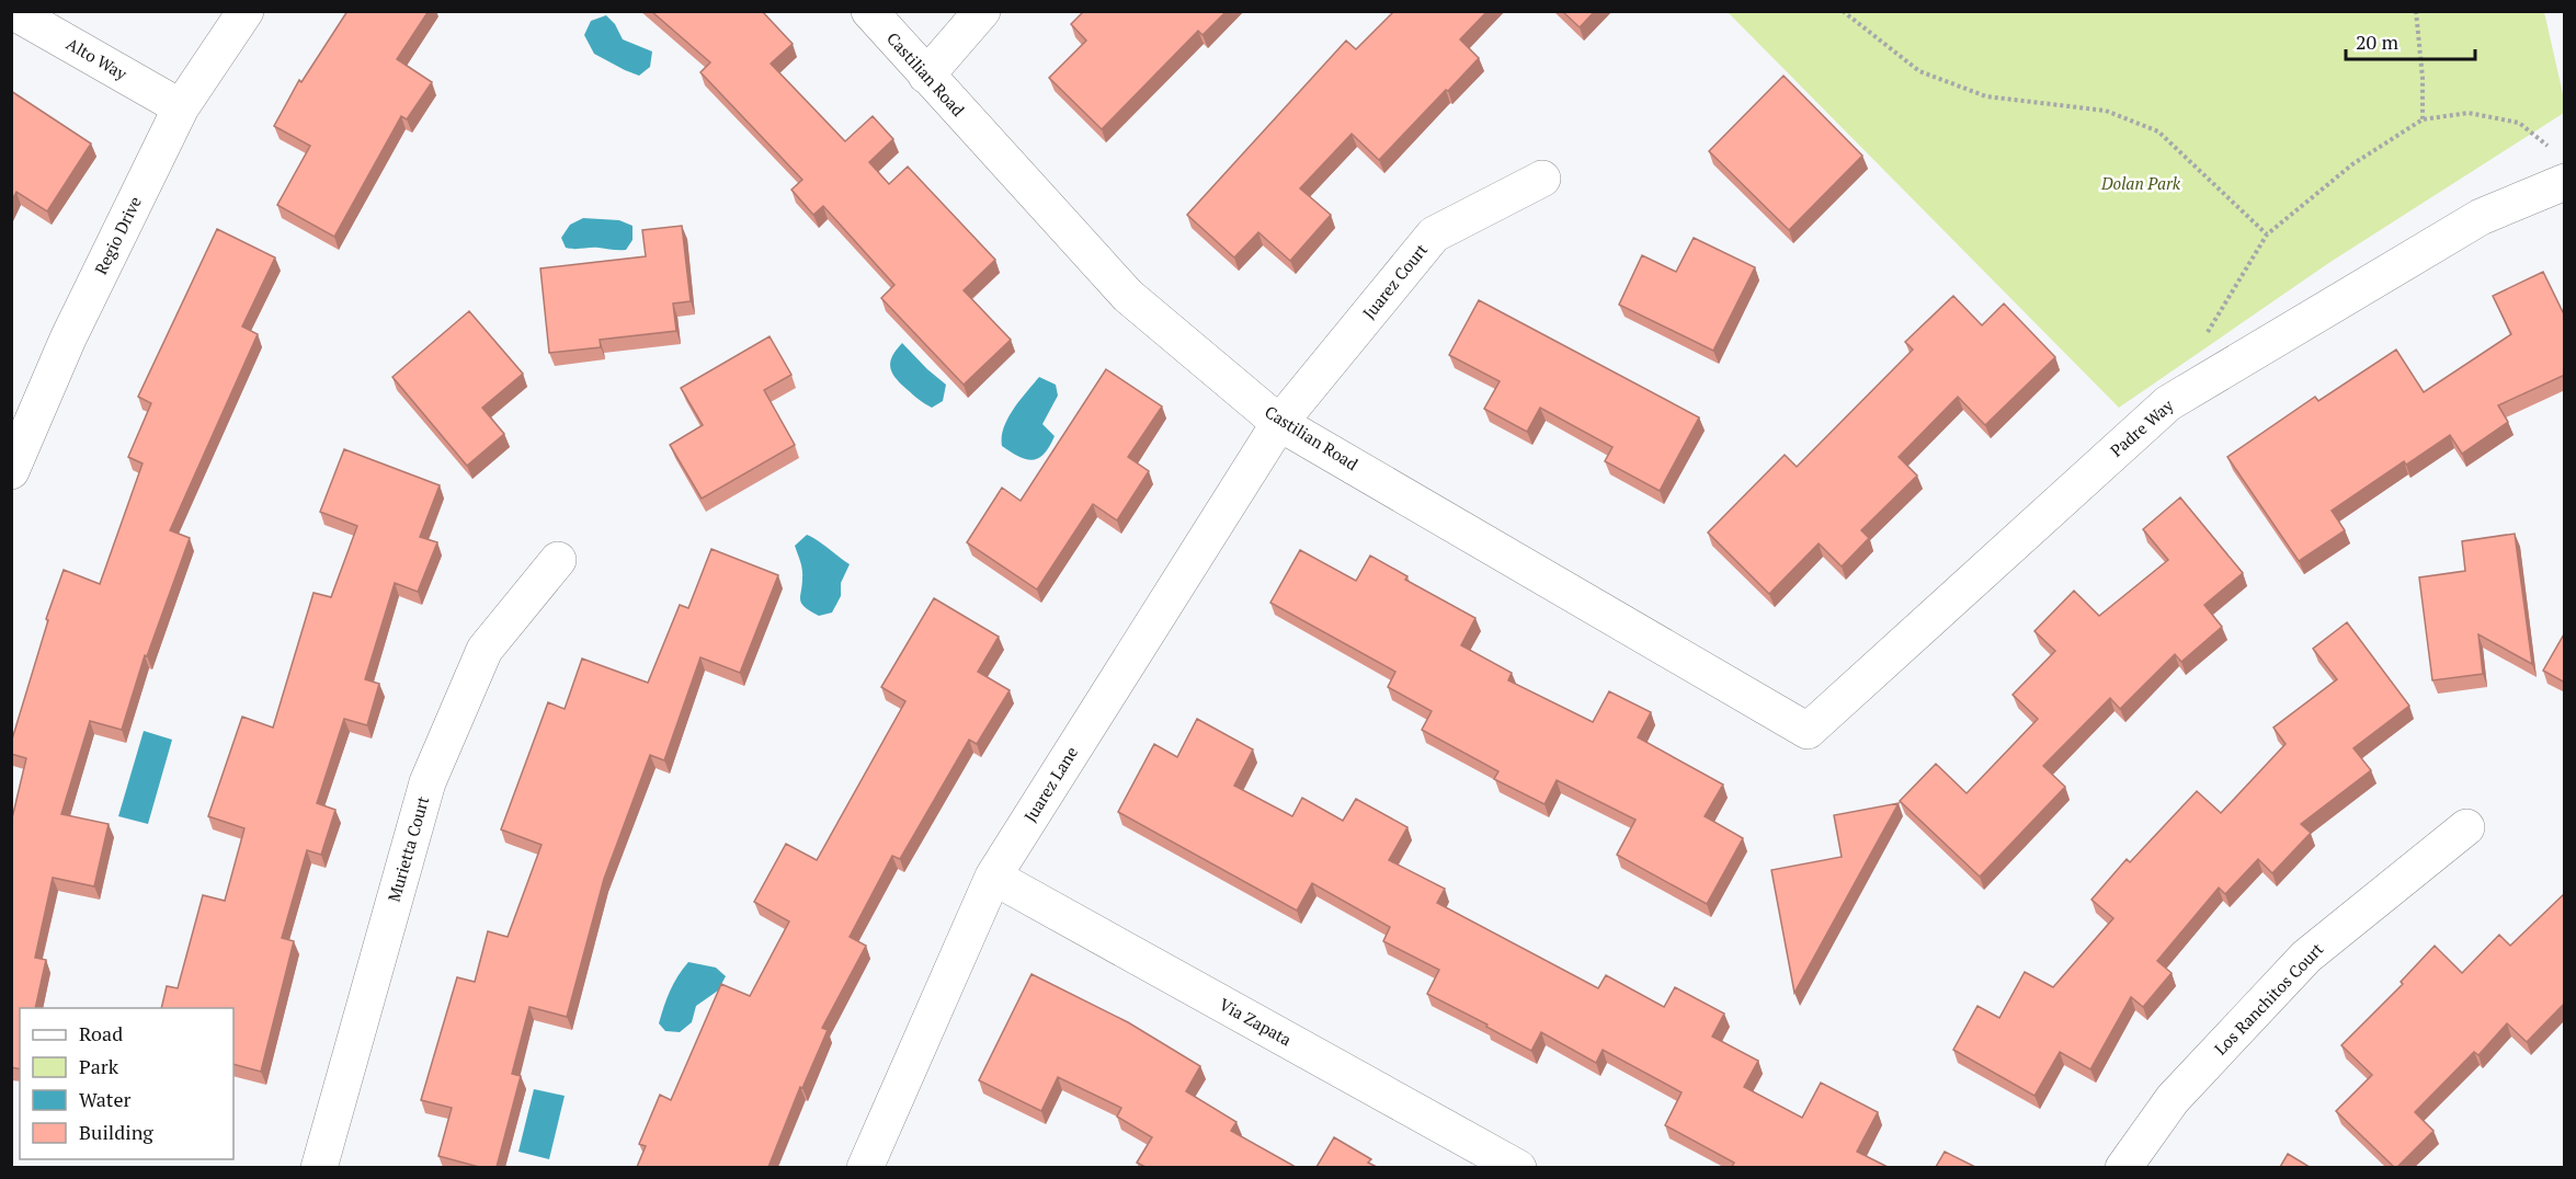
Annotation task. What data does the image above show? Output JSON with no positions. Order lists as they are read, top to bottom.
{
  "streets": {
    "street": [
      "Alto Way",
      "Castilian Road",
      "Regio Drive",
      "Juarez Court",
      "Padre Way",
      "Juarez Lane",
      "Murietta Court",
      "Los Ranchitos Court",
      "Via Zapata"
    ]
  },
  "crossings": [
    ["Alto Way", "Regio Drive"],
    ["Castilian Road", "Juarez Court"],
    ["Castilian Road", "Padre Way"],
    ["Castilian Road", "Juarez Lane"],
    ["Juarez Court", "Juarez Lane"],
    ["Juarez Lane", "Via Zapata"]
  ],
  "parks": ["Dolan Park"],
  "legend": [
    "Road",
    "Park",
    "Water",
    "Building"
  ],
  "scale_bar": "20 m"
}
